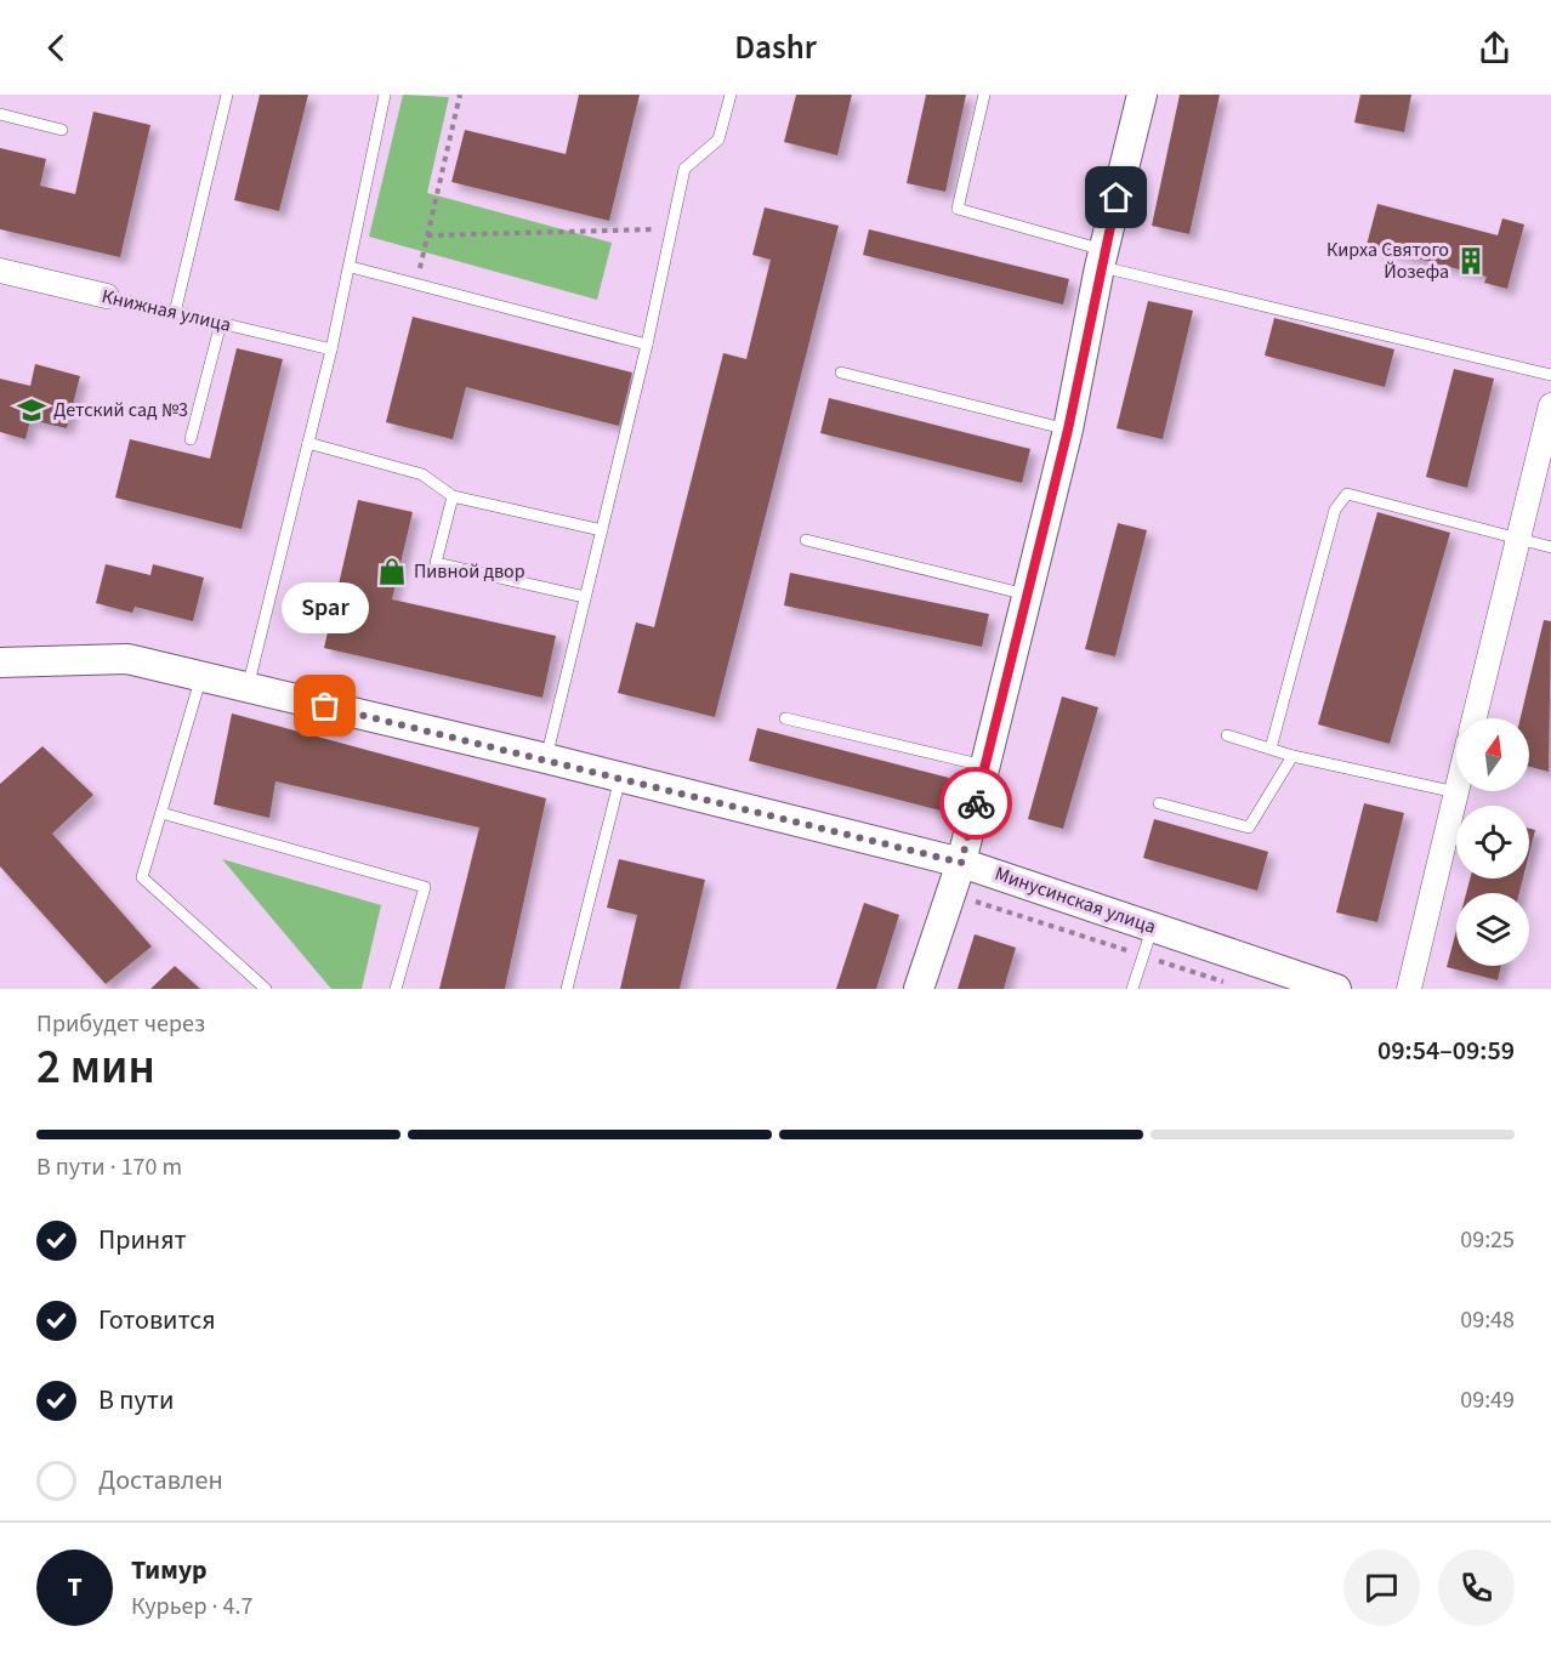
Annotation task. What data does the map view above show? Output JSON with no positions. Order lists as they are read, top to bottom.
{
  "streets": {
    "street": ["Книжная улица", "Минусинская улица"]
  },
  "places": {
    "building": ["Кирха Святого Йозефа"],
    "school or university": ["Детский сад №3"],
    "shop": ["Пивной двор"],
    "other": ["Spar"]
  },
  "north": "top",
  "page": {
    "header": "Dashr",
    "bubble": "Spar",
    "heading": ["2 мин", "Прибудет через", "09:54–09:59"],
    "panel": ["Тимур", "Курьер · 4.7"],
    "bar": "В пути · 170 m",
    "list": [
      ["Принят", "09:25"],
      ["Готовится", "09:48"],
      ["В пути", "09:49"],
      "Доставлен"
    ],
    "round": "Т"
  }
}
